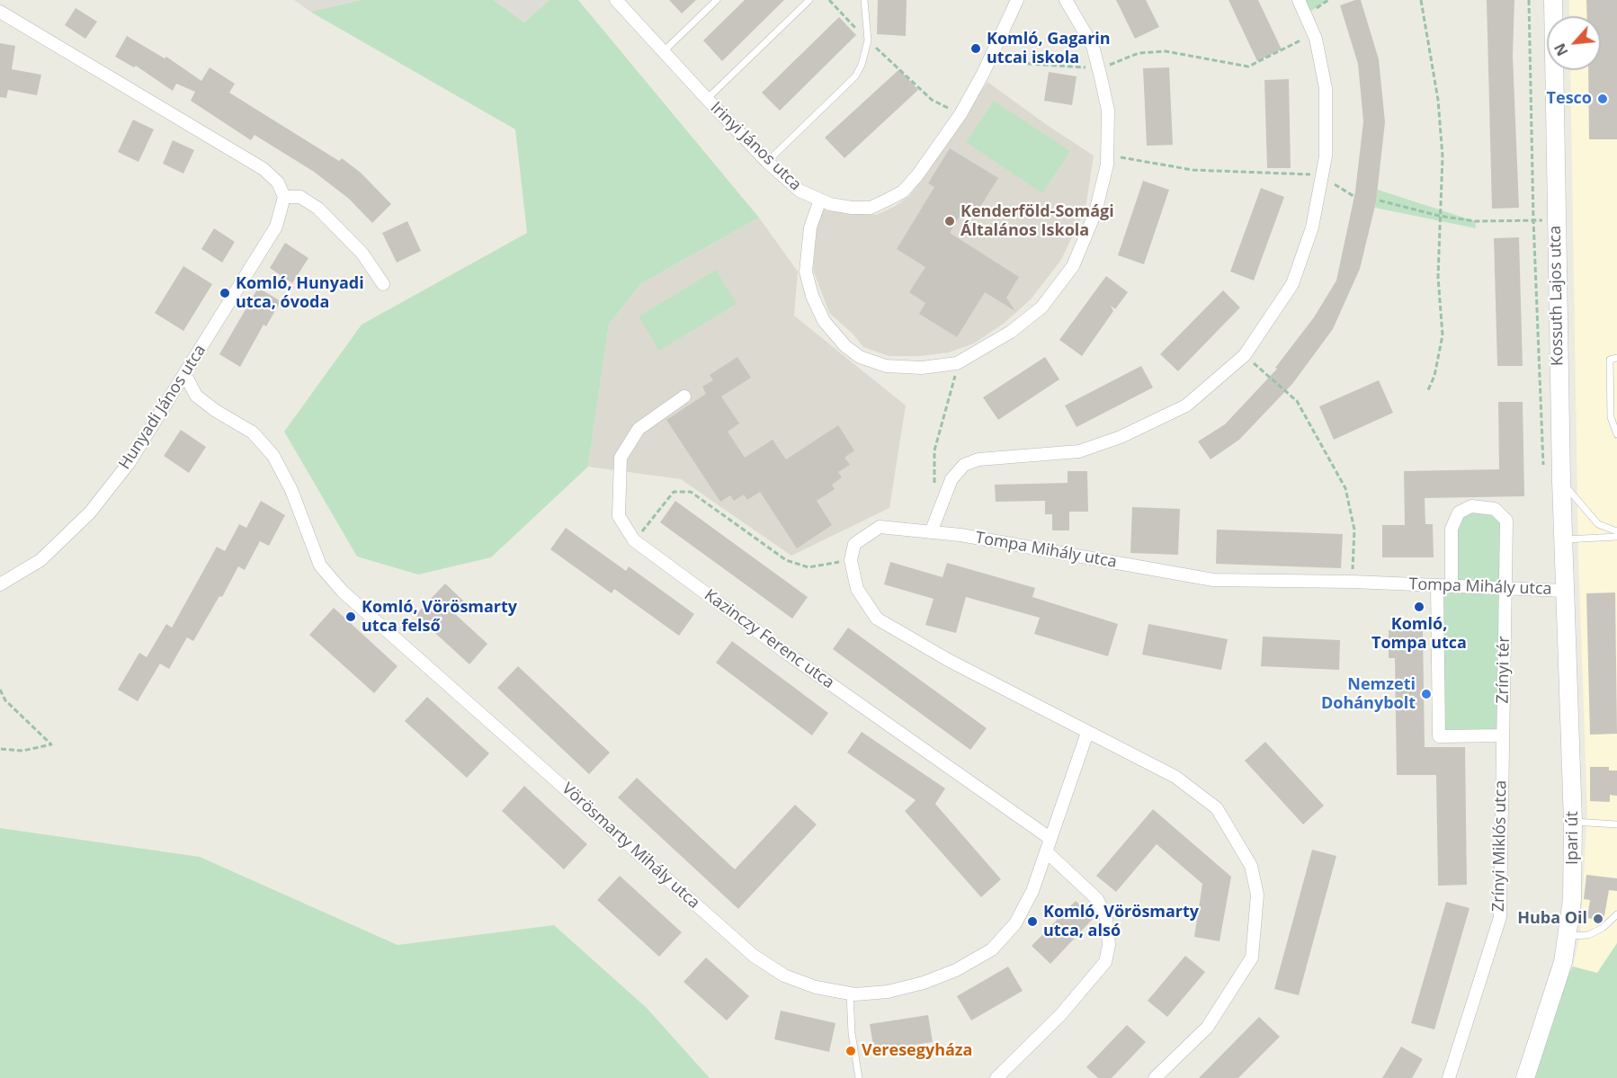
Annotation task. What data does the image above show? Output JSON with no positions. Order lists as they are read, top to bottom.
{
  "streets": {
    "main road": ["Kossuth Lajos utca", "Ipari út"],
    "street": [
      "Irinyi János utca",
      "Hunyadi János utca",
      "Tompa Mihály utca",
      "Kazinczy Ferenc utca",
      "Zrínyi tér",
      "Vörösmarty Mihály utca",
      "Zrínyi Miklós utca"
    ]
  },
  "crossings": [
    ["Kossuth Lajos utca", "Tompa Mihály utca"],
    ["Kossuth Lajos utca", "Ipari út"],
    ["Hunyadi János utca", "Vörösmarty Mihály utca"],
    ["Tompa Mihály utca", "Zrínyi tér"],
    ["Tompa Mihály utca", "Ipari út"],
    ["Kazinczy Ferenc utca", "Vörösmarty Mihály utca"],
    ["Zrínyi tér", "Zrínyi Miklós utca"]
  ],
  "places": [
    "Komló, Gagarin utcai iskola",
    "Tesco",
    "Kenderföld-Somági Általános Iskola",
    "Komló, Hunyadi utca, óvoda",
    "Komló, Tompa utca",
    "Komló, Vörösmarty utca felső",
    "Nemzeti Dohánybolt",
    "Huba Oil",
    "Komló, Vörösmarty utca, alsó",
    "Veresegyháza"
  ],
  "north": "bottom left"
}
